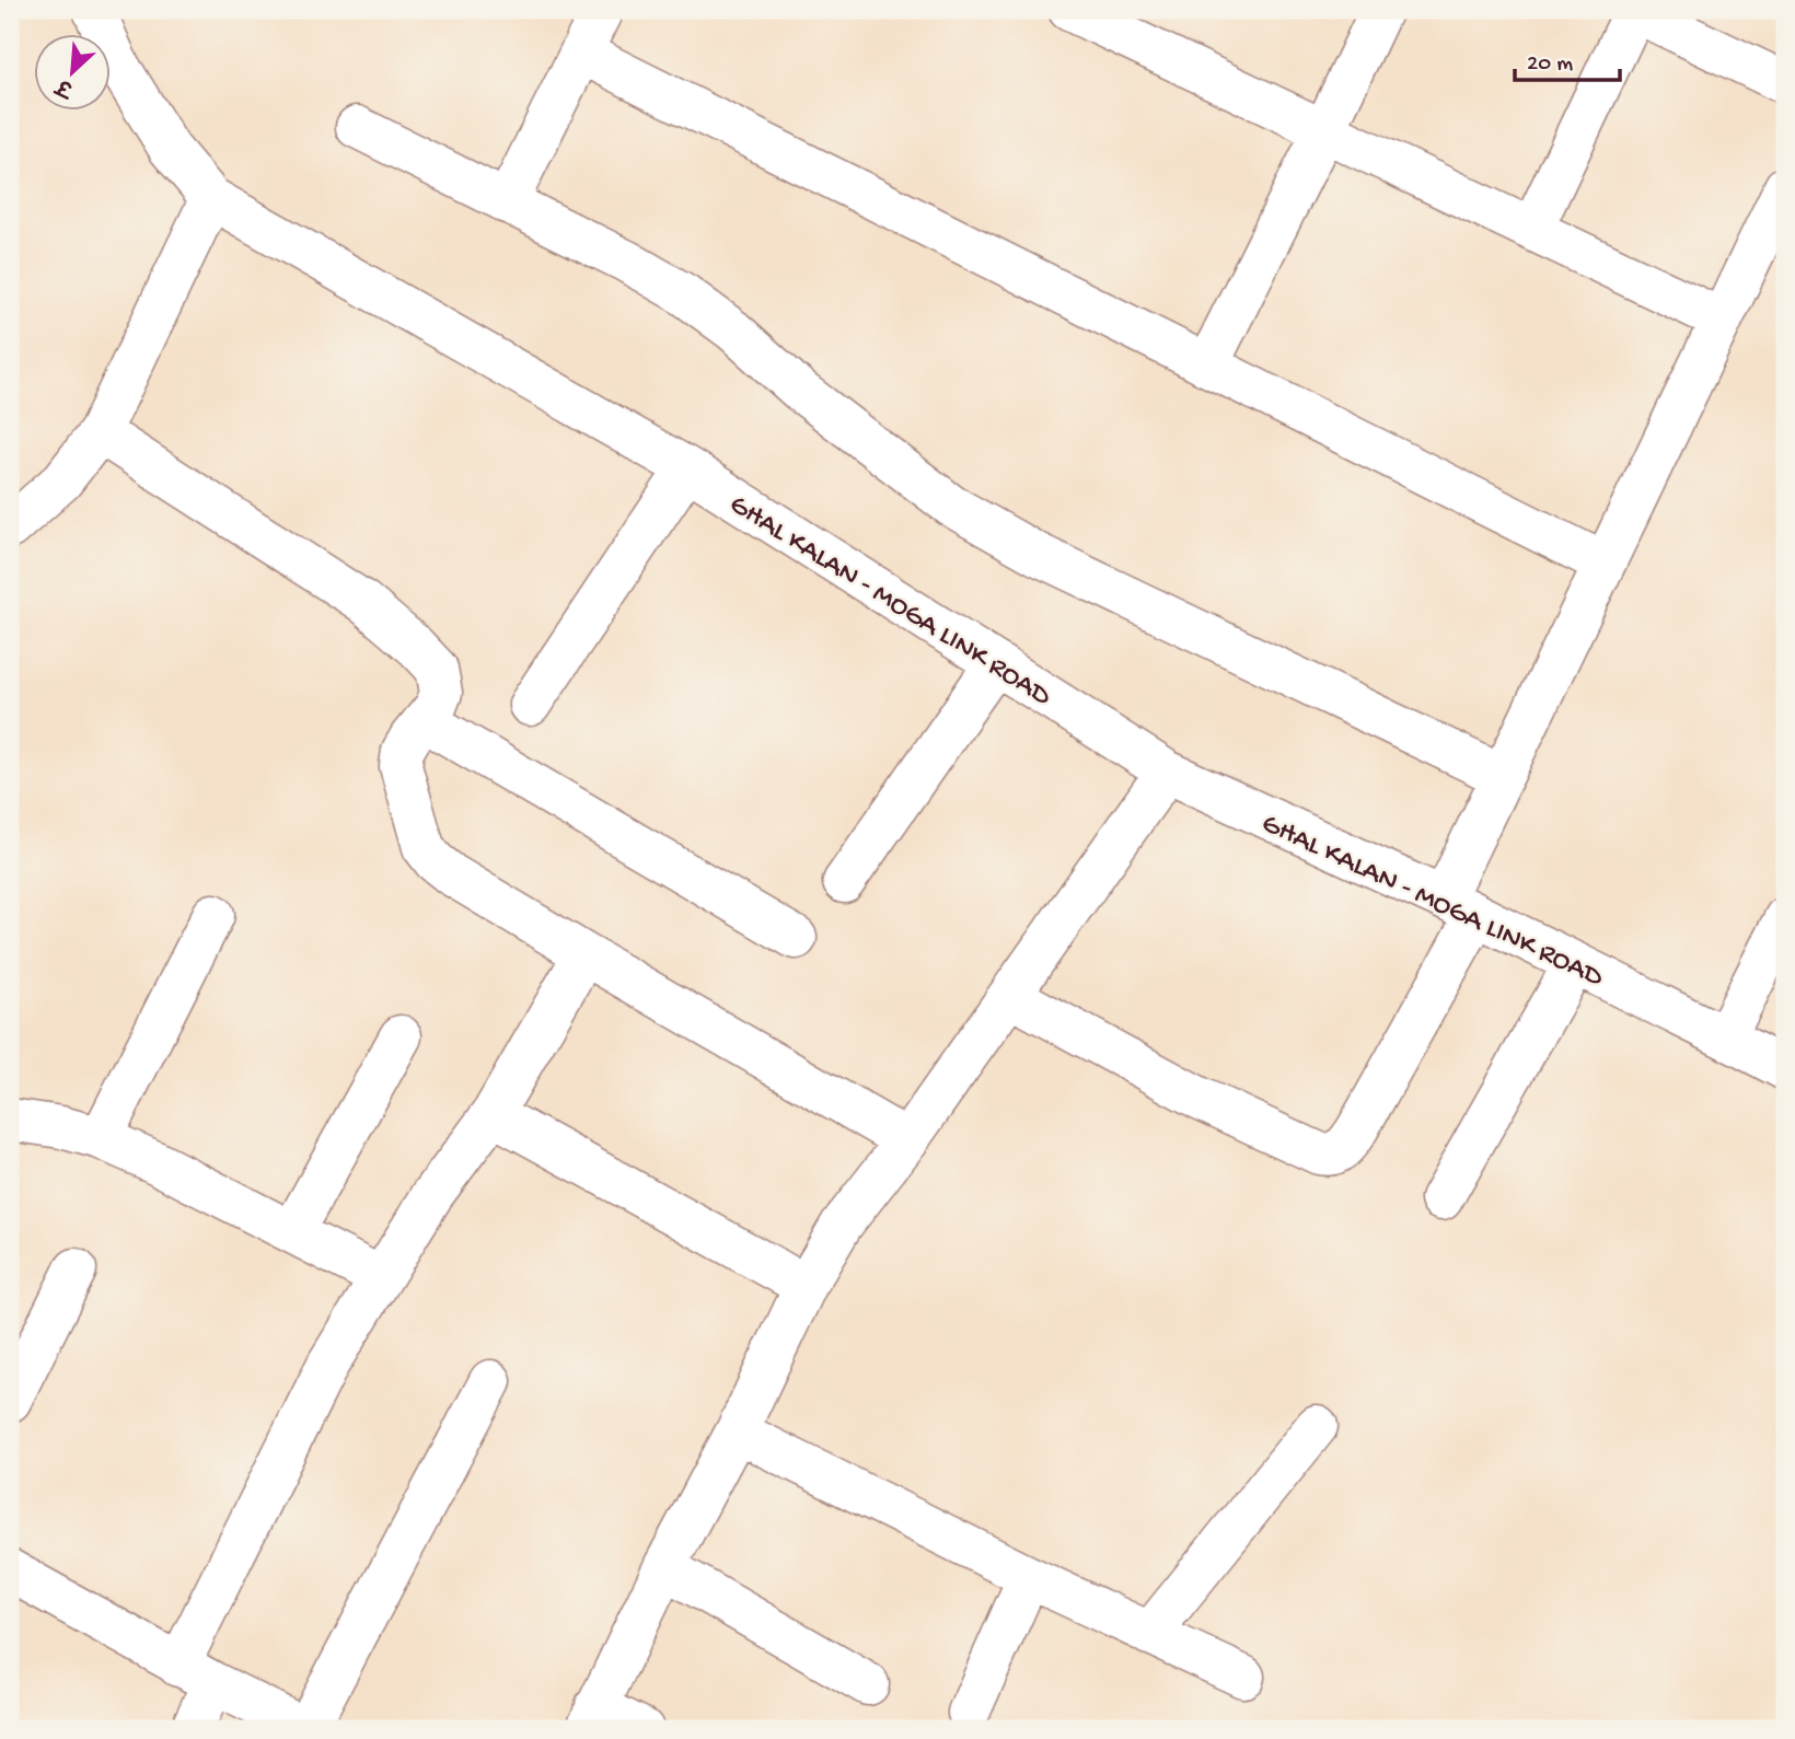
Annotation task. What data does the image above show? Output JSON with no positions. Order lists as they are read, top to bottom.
{
  "streets": {
    "street": ["GHAL KALAN - MOGA LINK ROAD"]
  },
  "scale_bar": "20 m",
  "north": "bottom left"
}
